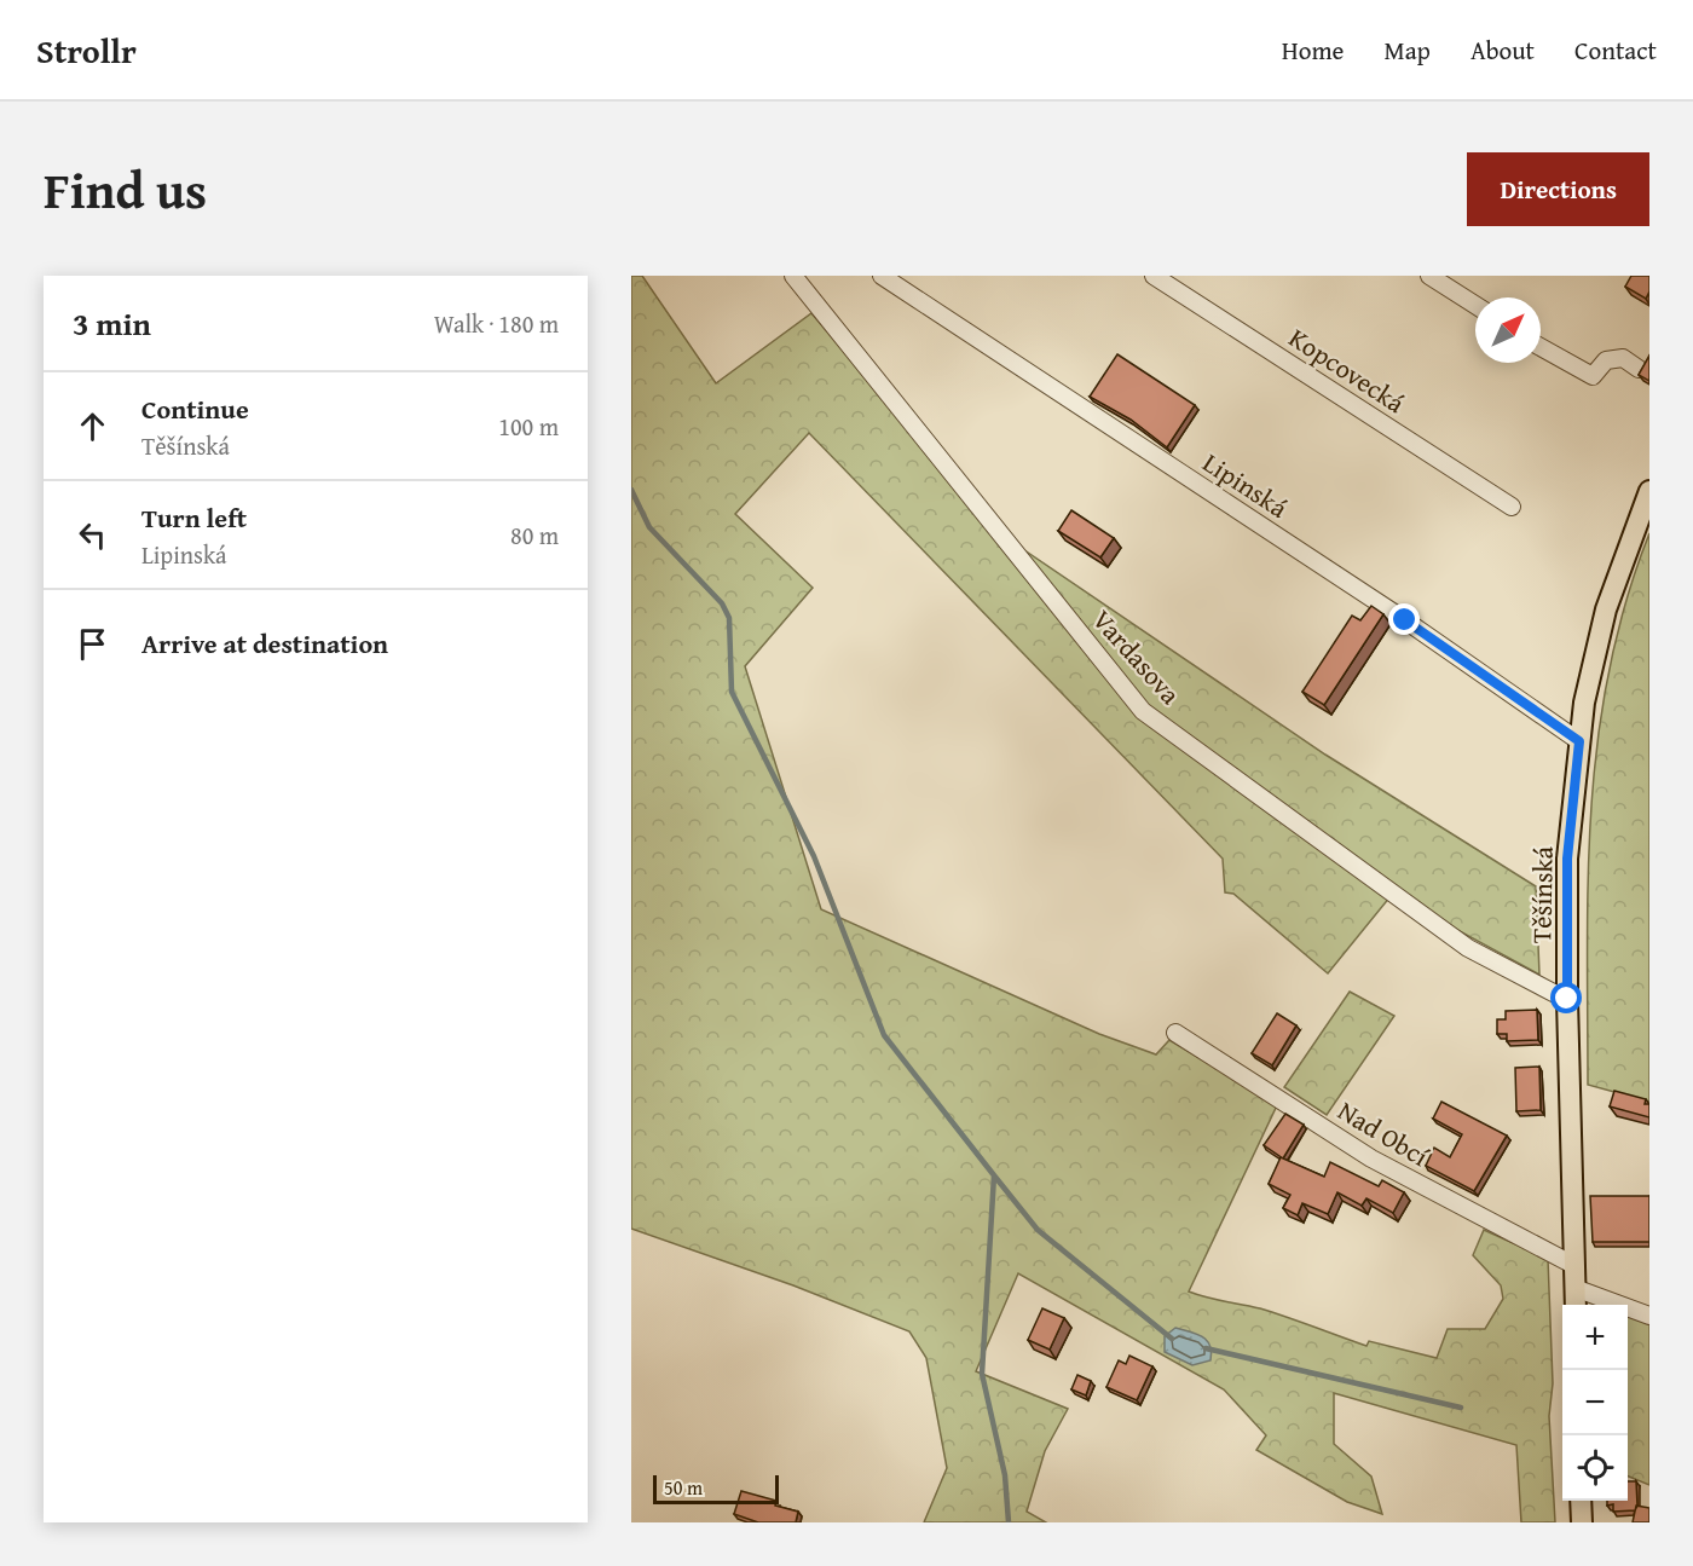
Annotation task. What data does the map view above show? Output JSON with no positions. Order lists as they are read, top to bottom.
{
  "streets": {
    "main road": ["Těšínská"],
    "street": [
      "Kopcovecká",
      "Lipinská",
      "Vardasova",
      "Nad Obcí"
    ]
  },
  "crossings": [
    ["Lipinská", "Těšínská"],
    ["Vardasova", "Těšínská"],
    ["Těšínská", "Nad Obcí"]
  ],
  "scale_bar": "50 m",
  "north": "top right",
  "page": {
    "header": "Strollr",
    "nav": [
      "Home",
      "Map",
      "About",
      "Contact"
    ],
    "title": "Find us",
    "buttons": "Directions",
    "heading": ["3 min", "Walk · 180 m"],
    "list": [
      ["Continue", "Těšínská", "100 m"],
      ["Turn left", "Lipinská", "80 m"],
      "Arrive at destination"
    ],
    "map_buttons": ["+", "−"],
    "scale": "50 m"
  }
}
